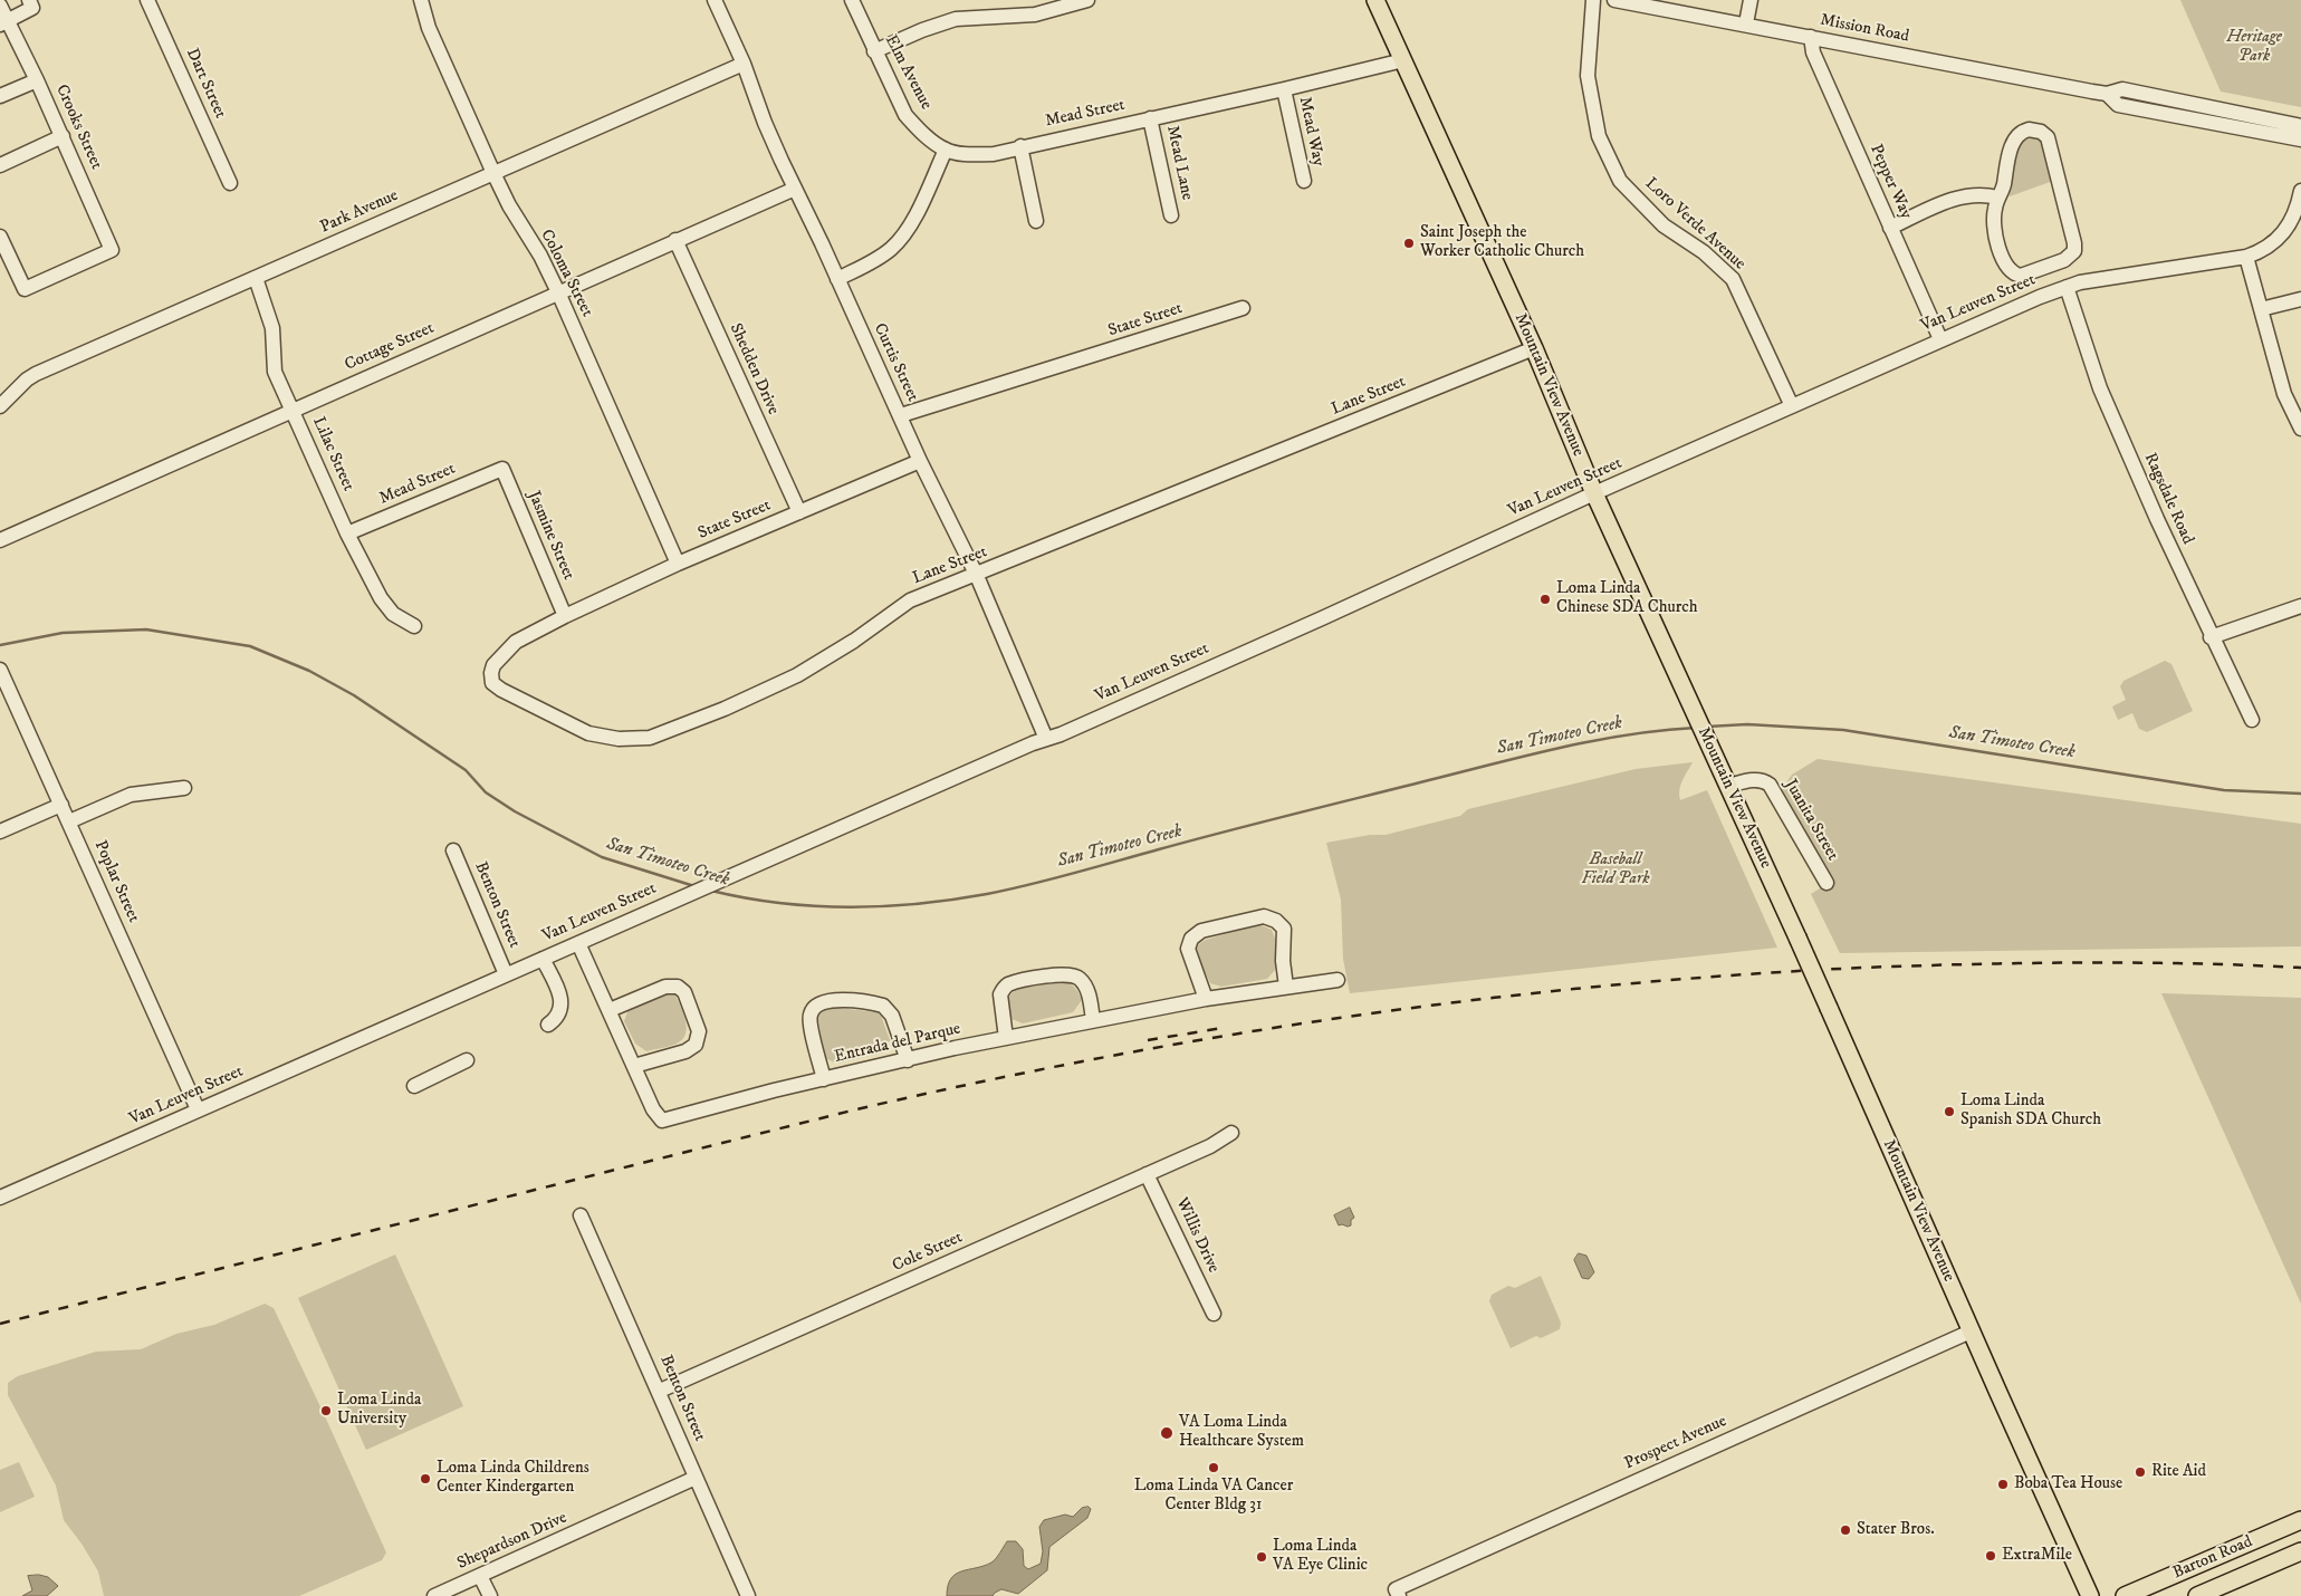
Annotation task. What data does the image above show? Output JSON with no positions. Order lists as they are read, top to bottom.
{
  "streets": {
    "main road": ["Mountain View Avenue", "Barton Road"],
    "street": [
      "Mission Road",
      "Elm Avenue",
      "Dart Street",
      "Mead Street",
      "Crooks Street",
      "Mead Way",
      "Mead Lane",
      "Pepper Way",
      "Park Avenue",
      "Loro Verde Avenue",
      "Coloma Street",
      "Van Leuven Street",
      "State Street",
      "Cottage Street",
      "Curtis Street",
      "Shedden Drive",
      "Lane Street",
      "Lilac Street",
      "Ragsdale Road",
      "Jasmine Street",
      "Juanita Street",
      "Poplar Street",
      "Benton Street",
      "Entrada del Parque",
      "Willis Drive",
      "Cole Street",
      "Prospect Avenue",
      "Shepardson Drive"
    ]
  },
  "crossings": [
    ["Mission Road", "Pepper Way"],
    ["Elm Avenue", "Mead Street"],
    ["Mead Street", "Mead Way"],
    ["Mead Street", "Mead Lane"],
    ["Mead Street", "Mountain View Avenue"],
    ["Mead Street", "Lilac Street"],
    ["Mead Street", "Jasmine Street"],
    ["Pepper Way", "Van Leuven Street"],
    ["Park Avenue", "Coloma Street"],
    ["Park Avenue", "Curtis Street"],
    ["Park Avenue", "Lilac Street"],
    ["Loro Verde Avenue", "Van Leuven Street"],
    ["Coloma Street", "State Street"],
    ["Coloma Street", "Cottage Street"],
    ["Van Leuven Street", "Curtis Street"],
    ["Van Leuven Street", "Mountain View Avenue"],
    ["Van Leuven Street", "Ragsdale Road"],
    ["Van Leuven Street", "Poplar Street"],
    ["Van Leuven Street", "Benton Street"],
    ["Van Leuven Street", "Entrada del Parque"],
    ["State Street", "Curtis Street"],
    ["State Street", "Shedden Drive"],
    ["State Street", "Lane Street"],
    ["State Street", "Jasmine Street"],
    ["Cottage Street", "Curtis Street"],
    ["Cottage Street", "Shedden Drive"],
    ["Cottage Street", "Lilac Street"],
    ["Curtis Street", "Lane Street"],
    ["Mountain View Avenue", "Lane Street"],
    ["Mountain View Avenue", "Juanita Street"],
    ["Mountain View Avenue", "Prospect Avenue"],
    ["Lane Street", "Jasmine Street"],
    ["Benton Street", "Cole Street"],
    ["Benton Street", "Shepardson Drive"],
    ["Willis Drive", "Cole Street"]
  ],
  "water": ["San Timoteo Creek"],
  "parks": ["Heritage Park", "Baseball Field Park"],
  "places": [
    "Saint Joseph the Worker Catholic Church",
    "Loma Linda Chinese SDA Church",
    "Loma Linda Spanish SDA Church",
    "Loma Linda University",
    "VA Loma Linda Healthcare System",
    "Loma Linda VA Cancer Center Bldg 31",
    "Rite Aid",
    "Loma Linda Childrens Center Kindergarten",
    "Boba Tea House",
    "Stater Bros.",
    "ExtraMile",
    "Loma Linda VA Eye Clinic"
  ]
}
